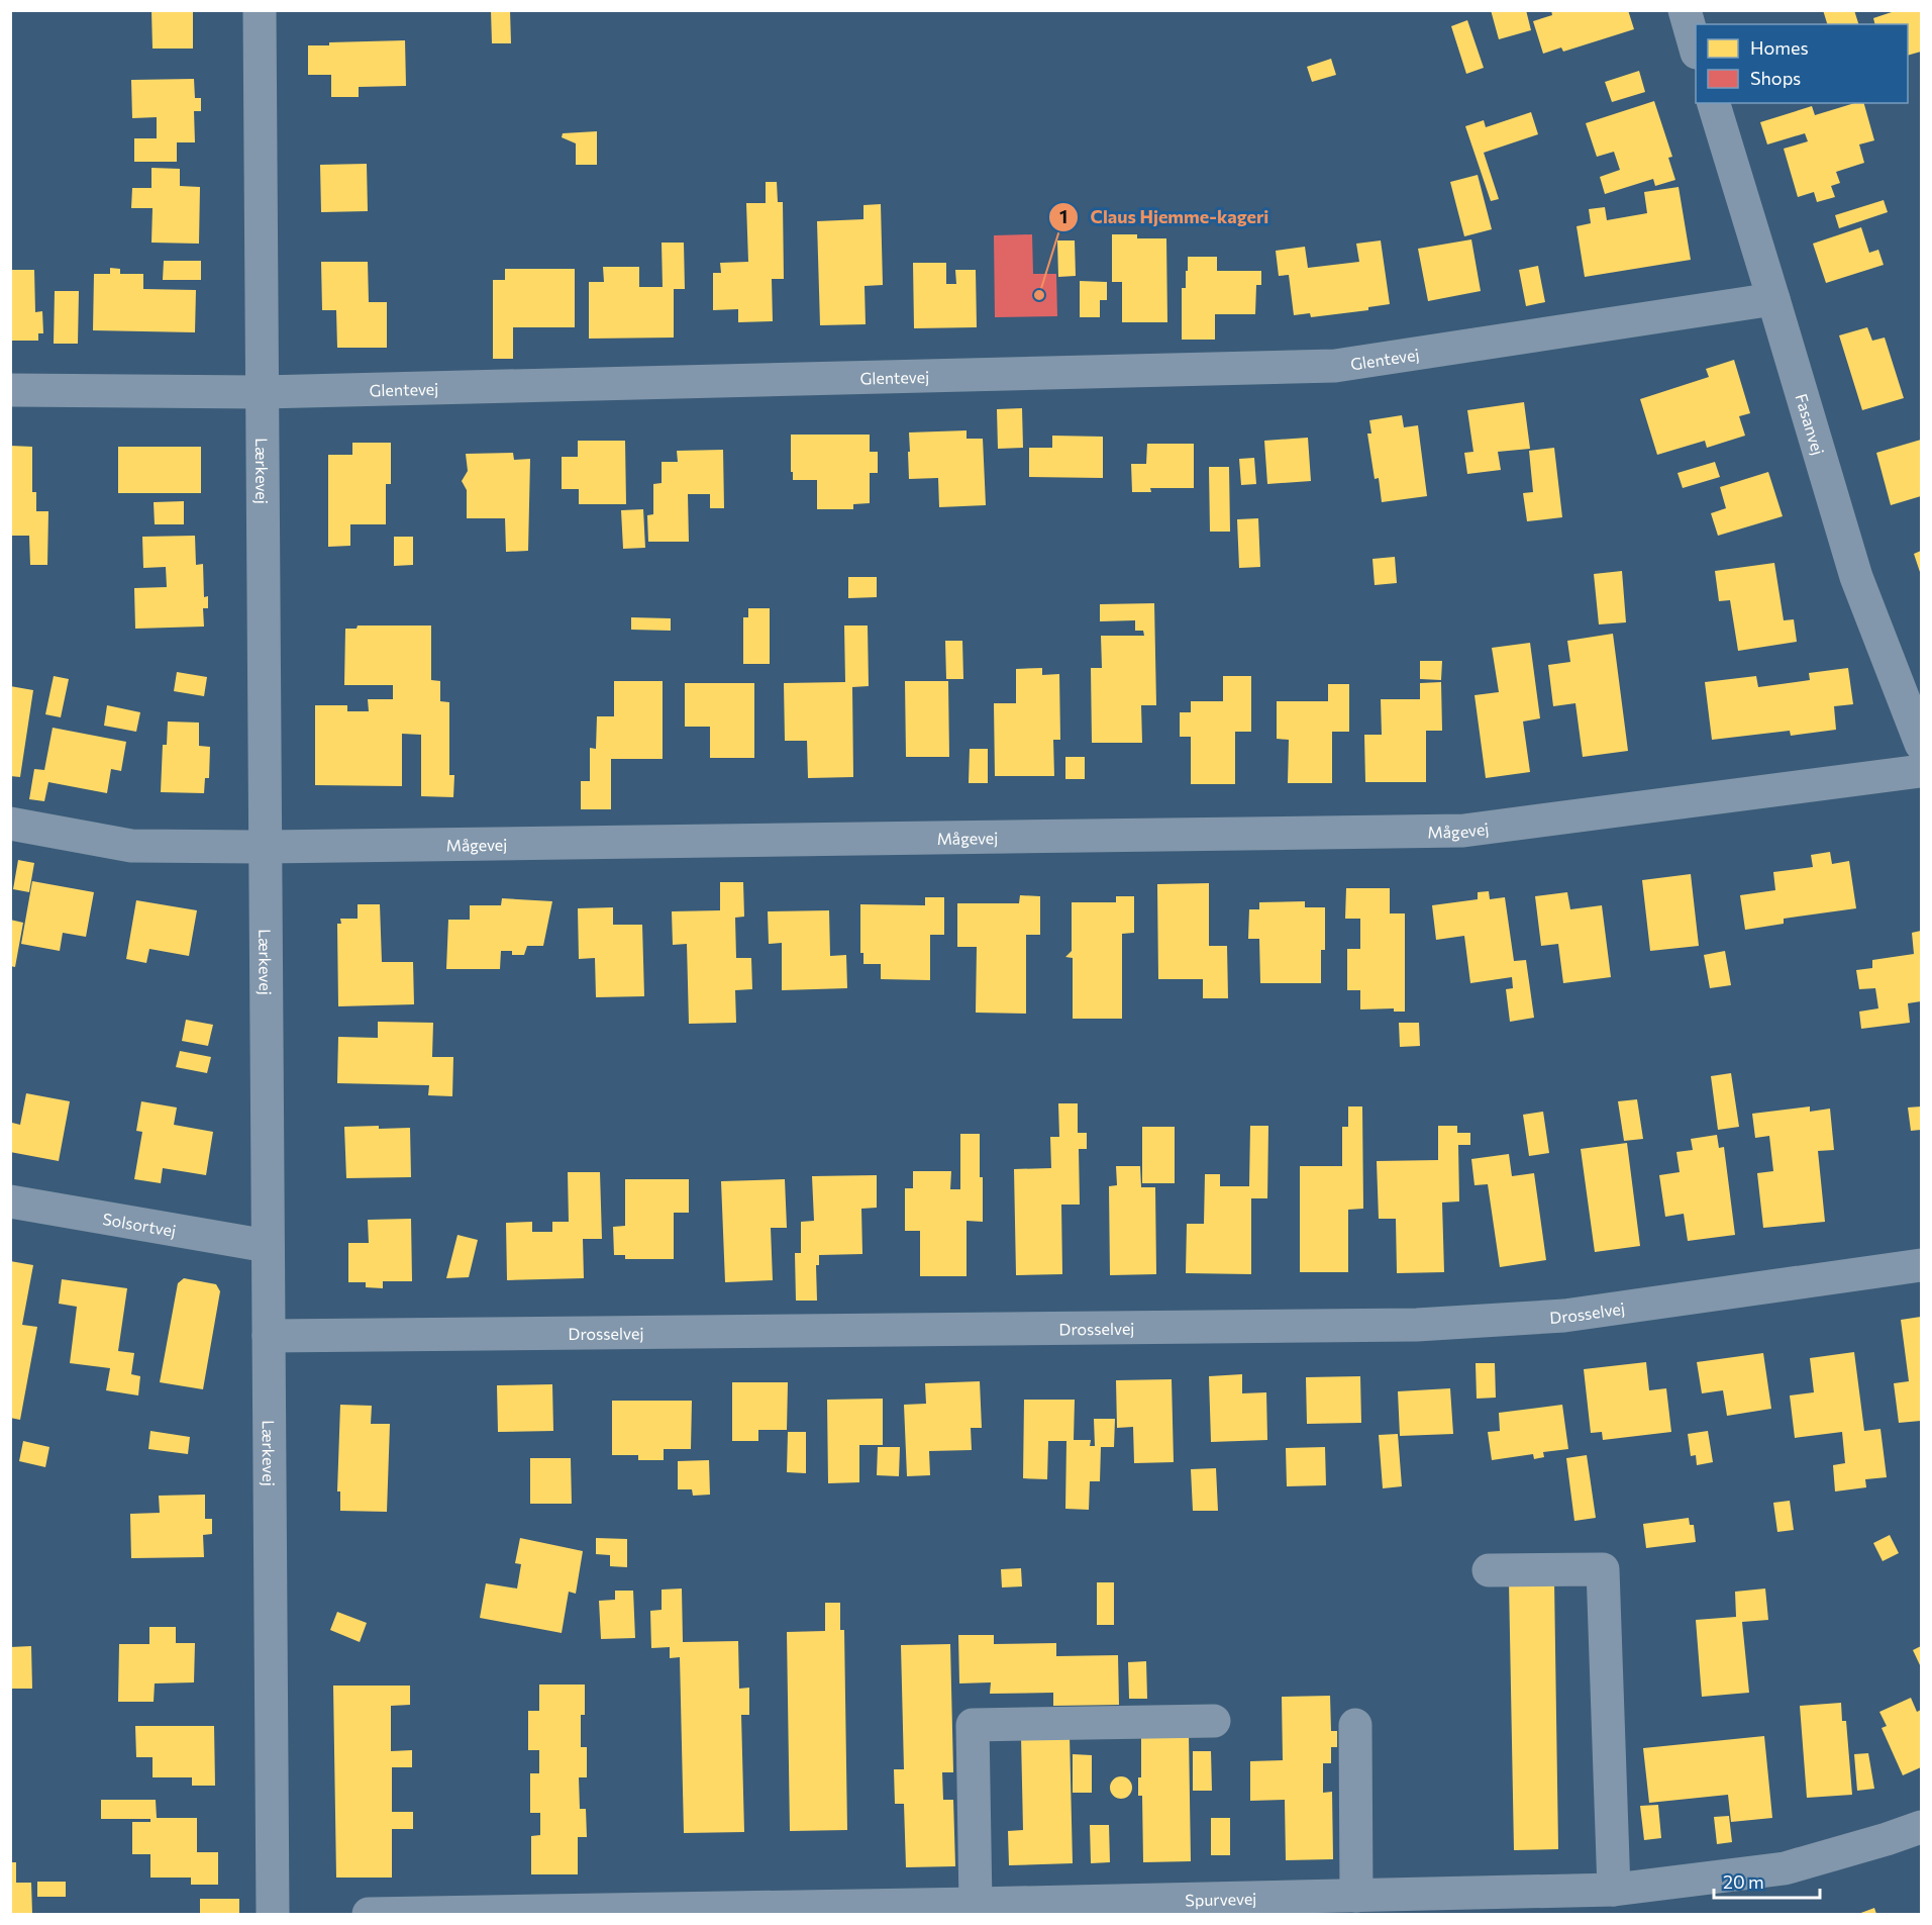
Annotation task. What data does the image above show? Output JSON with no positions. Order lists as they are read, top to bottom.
{
  "streets": {
    "street": [
      "Glentevej",
      "Fasanvej",
      "Lærkevej",
      "Mågevej",
      "Solsortvej",
      "Drosselvej",
      "Spurvevej"
    ]
  },
  "crossings": [
    ["Glentevej", "Fasanvej"],
    ["Glentevej", "Lærkevej"],
    ["Lærkevej", "Mågevej"],
    ["Lærkevej", "Solsortvej"],
    ["Lærkevej", "Drosselvej"]
  ],
  "places": ["Claus Hjemme-kageri"],
  "legend": ["Homes", "Shops"],
  "scale_bar": "20 m"
}
